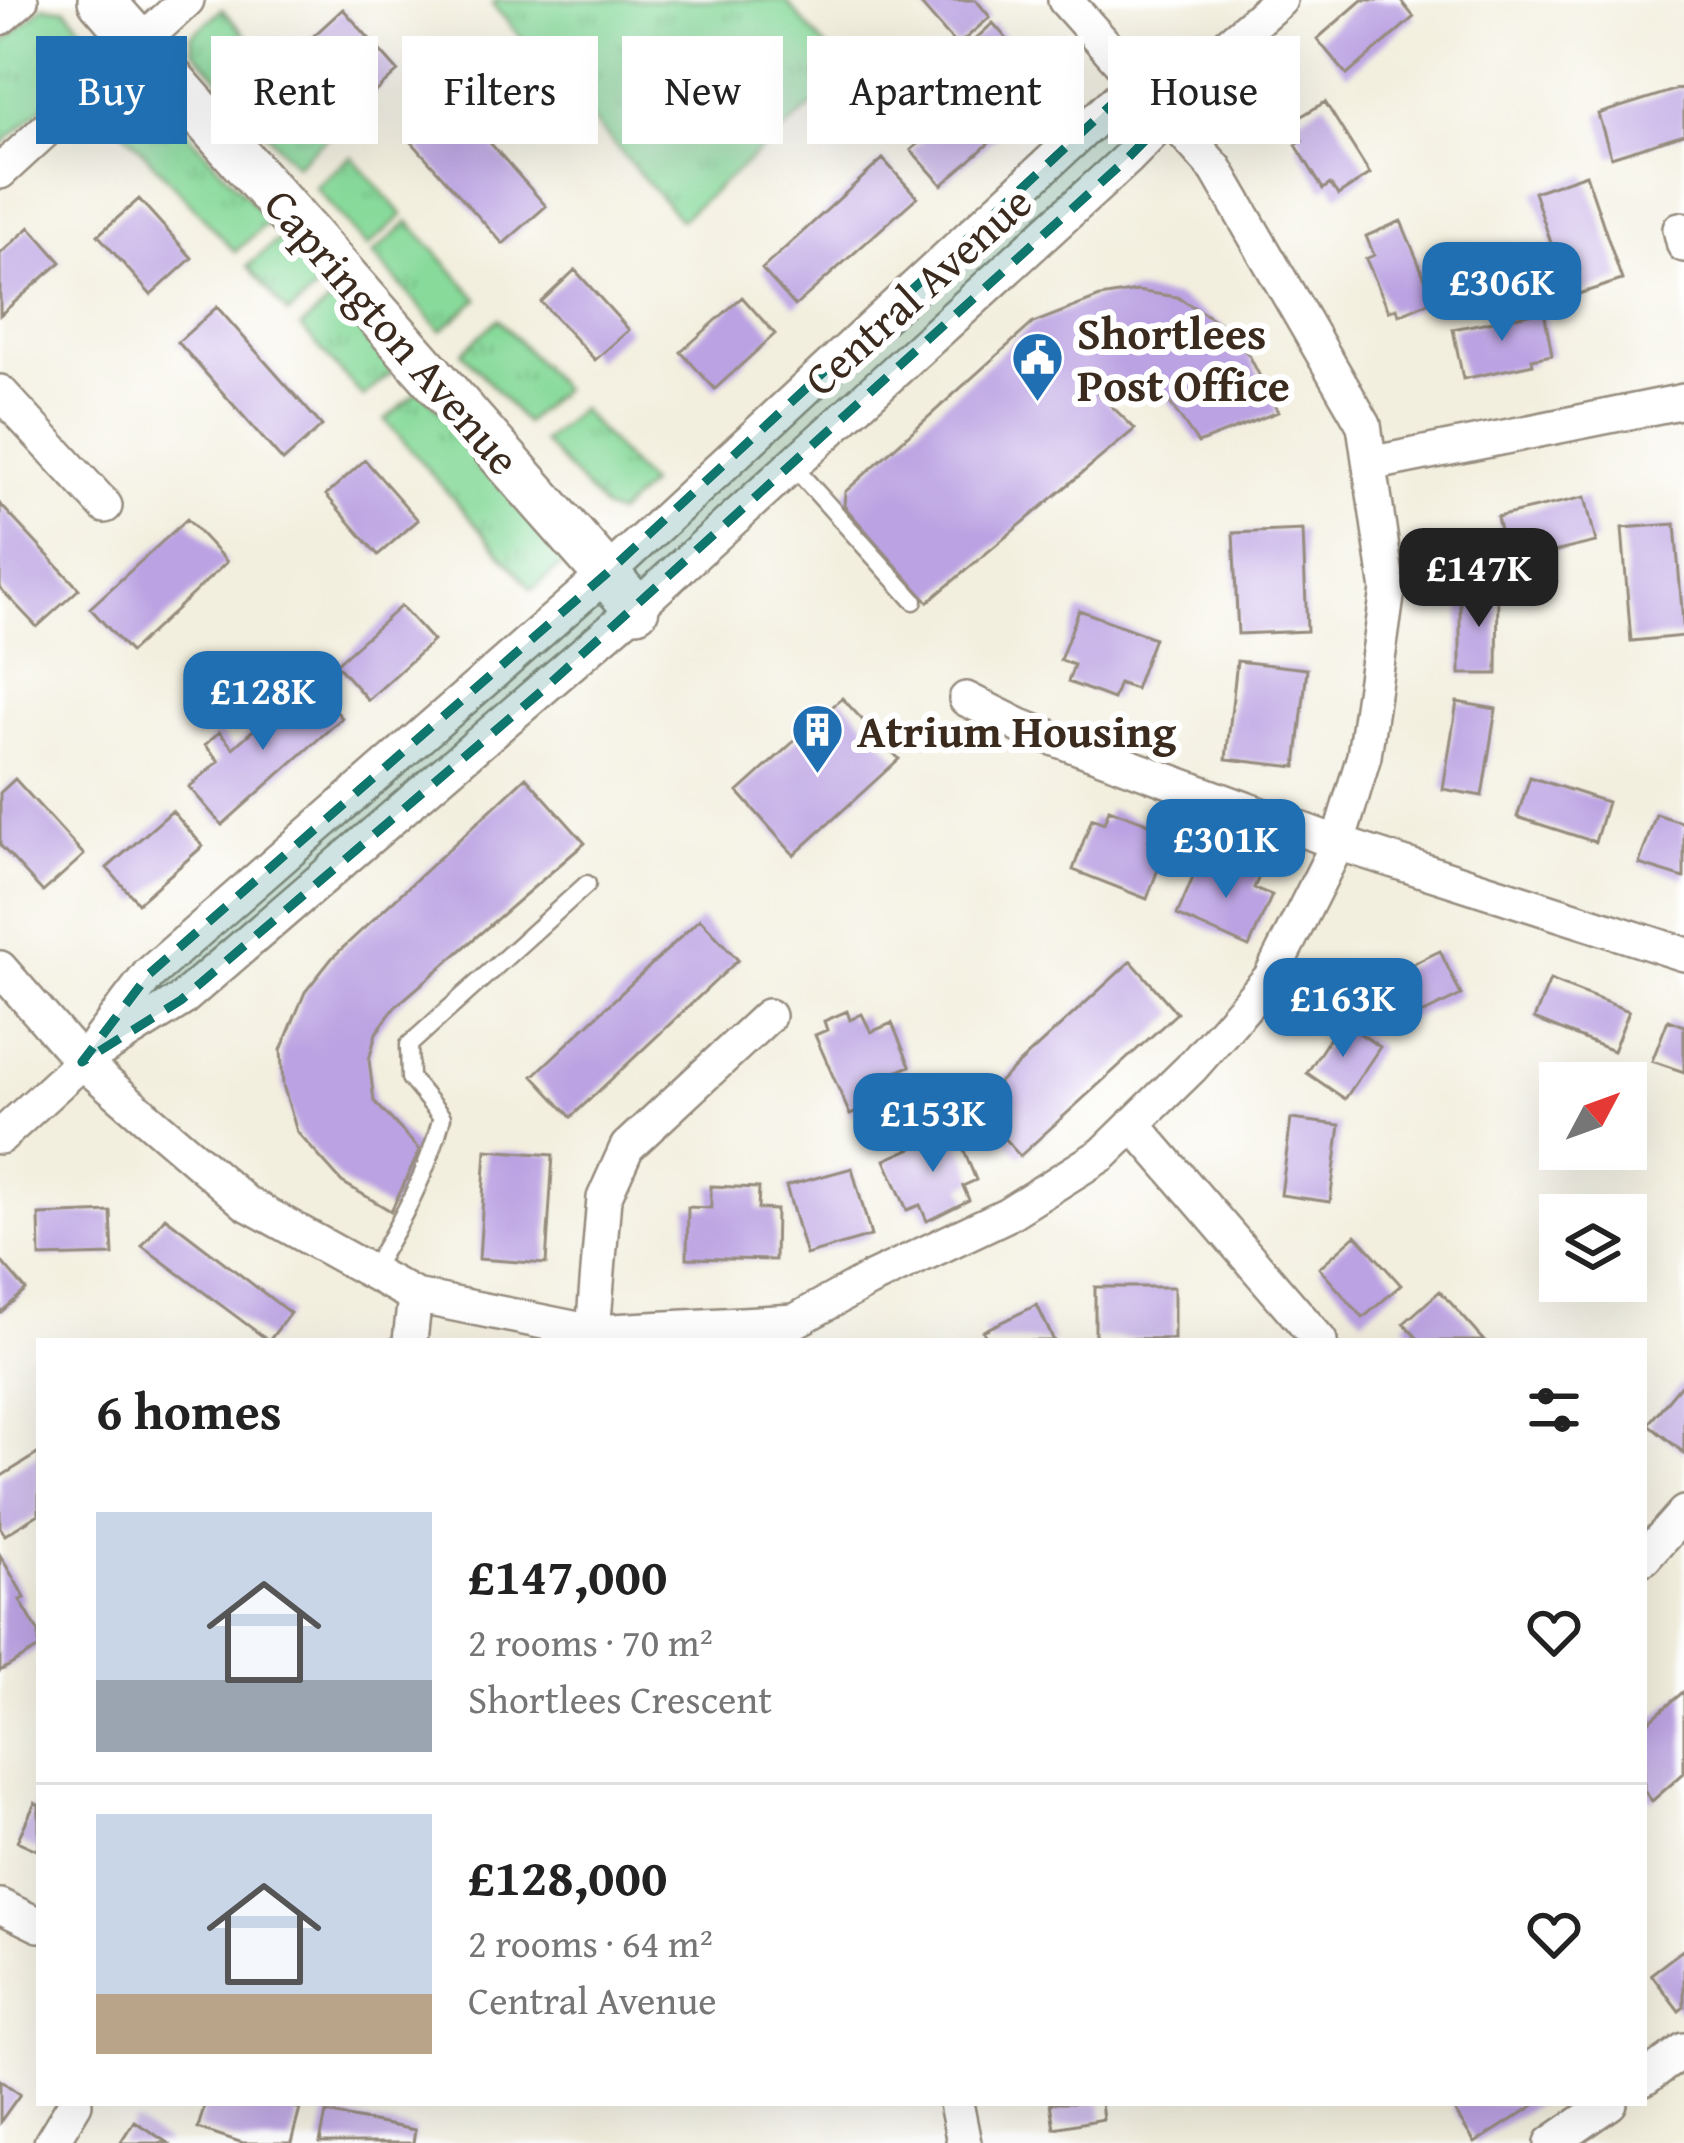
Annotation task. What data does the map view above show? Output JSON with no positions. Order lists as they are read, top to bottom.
{
  "streets": {
    "street": ["Central Avenue", "Caprington Avenue"]
  },
  "crossings": [
    ["Central Avenue", "Caprington Avenue"]
  ],
  "places": {
    "public building": ["Shortlees Post Office"],
    "building": ["Atrium Housing"]
  },
  "north": "top right",
  "page": {
    "chip": [
      "Buy",
      "Rent",
      "Filters",
      "New",
      "Apartment",
      "House"
    ],
    "price": [
      "£306K",
      "£147K",
      "£128K",
      "£301K",
      "£163K",
      "£153K"
    ],
    "heading": "6 homes",
    "list": [
      {
        "name": "£147,000",
        "note": "2 rooms · 70 m² · Shortlees Crescent"
      },
      {
        "name": "£128,000",
        "note": "2 rooms · 64 m² · Central Avenue"
      }
    ]
  }
}
